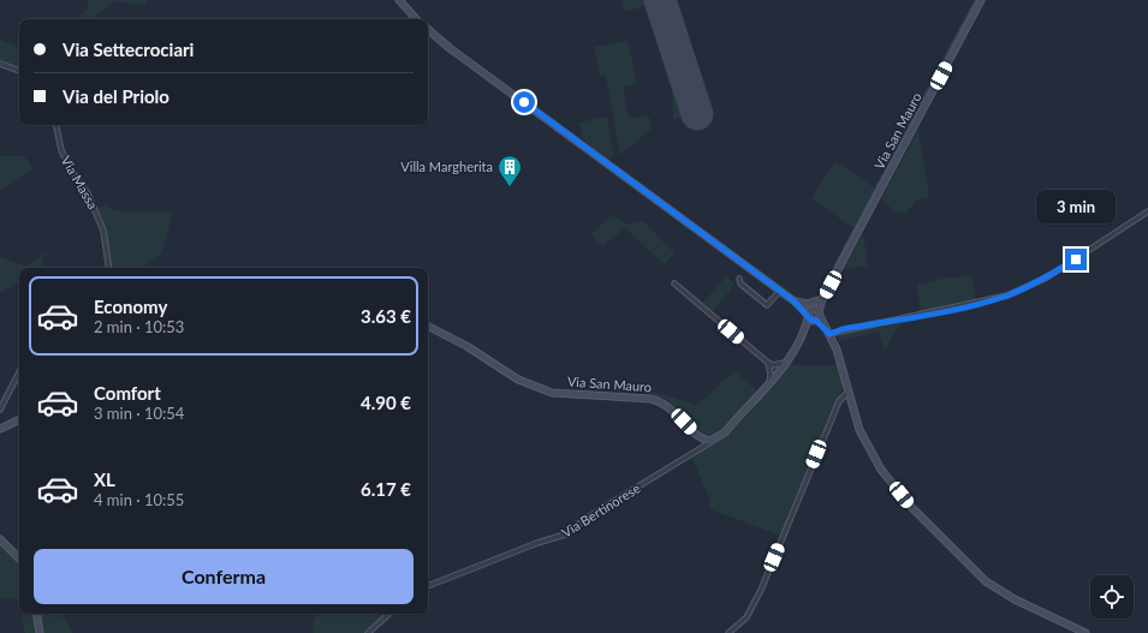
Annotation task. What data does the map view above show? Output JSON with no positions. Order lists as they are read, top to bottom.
{
  "streets": {
    "main road": ["Via San Mauro"],
    "street": ["Via Massa", "Via Bertinorese"]
  },
  "crossings": [
    ["Via San Mauro", "Via Bertinorese"]
  ],
  "places": {
    "building": ["Villa Margherita"]
  },
  "page": {
    "banner": ["Via Settecrociari", "Via del Priolo"],
    "bubble": "3 min",
    "list": [
      {
        "name": "Economy",
        "note": "2 min · 10:53",
        "value": "3.63 €"
      },
      {
        "name": "Comfort",
        "note": "3 min · 10:54",
        "value": "4.90 €"
      },
      {
        "name": "XL",
        "note": "4 min · 10:55",
        "value": "6.17 €"
      }
    ],
    "buttons": "Conferma"
  }
}
